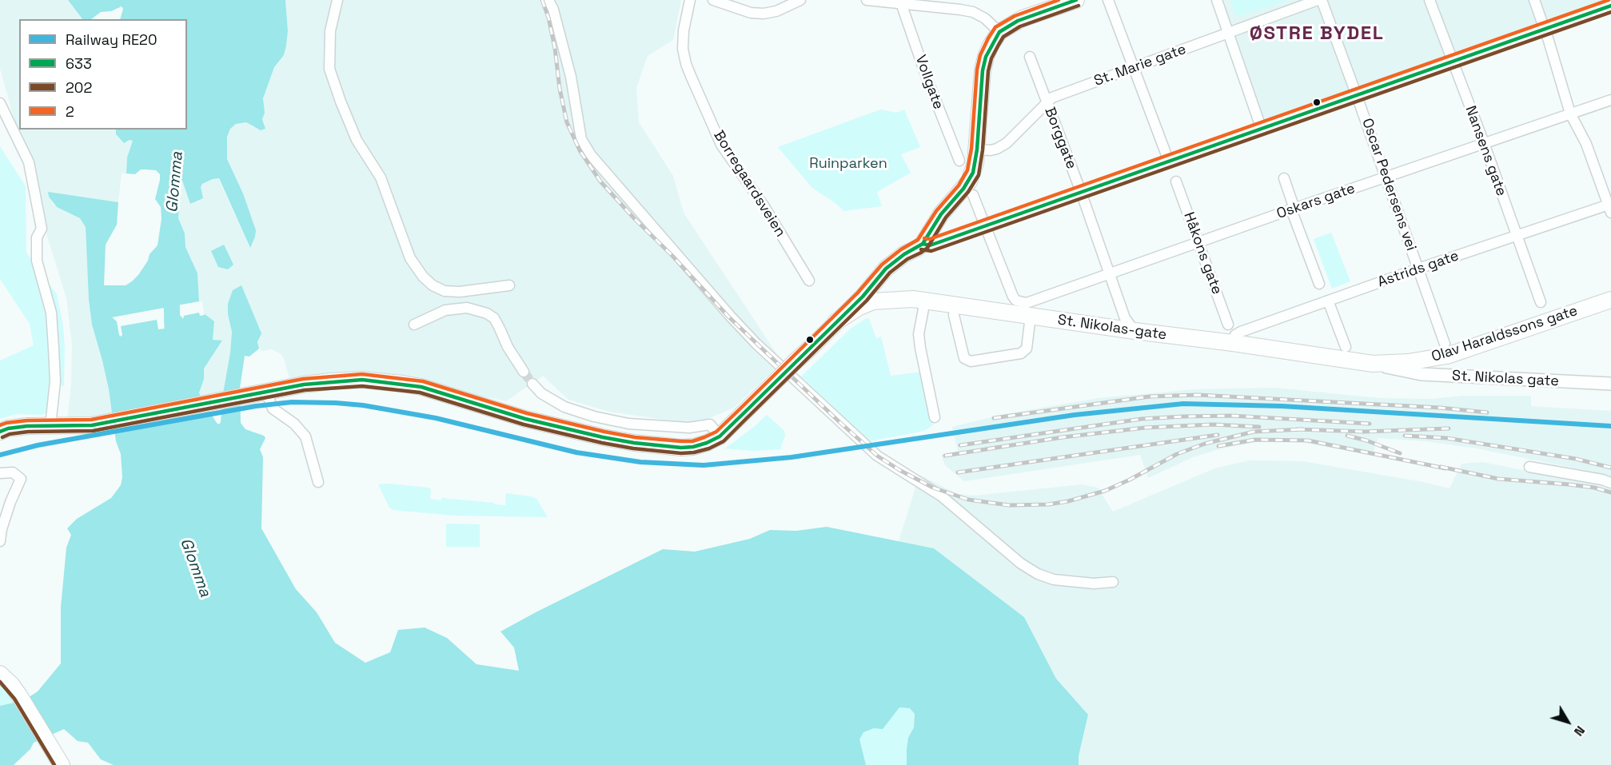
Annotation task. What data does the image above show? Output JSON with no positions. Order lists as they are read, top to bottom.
{
  "streets": {
    "main road": ["St. Nikolas-gate", "Olav Haraldssons gate"],
    "street": [
      "St. Marie gate",
      "Vollgate",
      "Borggate",
      "Nansens gate",
      "Borregaardsveien",
      "Oscar Pedersens vei",
      "Oskars gate",
      "Håkons gate",
      "Astrids gate",
      "St. Nikolas gate"
    ]
  },
  "crossings": [
    ["St. Marie gate", "Borggate"],
    ["St. Marie gate", "Oscar Pedersens vei"],
    ["Borggate", "Oskars gate"],
    ["Borggate", "St. Nikolas-gate"],
    ["Nansens gate", "Oskars gate"],
    ["Nansens gate", "Astrids gate"],
    ["Oscar Pedersens vei", "Oskars gate"],
    ["Oscar Pedersens vei", "Astrids gate"],
    ["Oskars gate", "Håkons gate"],
    ["Astrids gate", "St. Nikolas-gate"],
    ["St. Nikolas-gate", "Olav Haraldssons gate"],
    ["Olav Haraldssons gate", "St. Nikolas gate"]
  ],
  "districts": ["ØSTRE BYDEL"],
  "water": ["Glomma"],
  "parks": ["Ruinparken"],
  "lines": [
    "transit line 633",
    "transit line 2",
    "transit line 202",
    "rail line RE20"
  ],
  "legend": [
    "Railway RE20",
    "633",
    "202",
    "2"
  ],
  "north": "bottom right"
}
